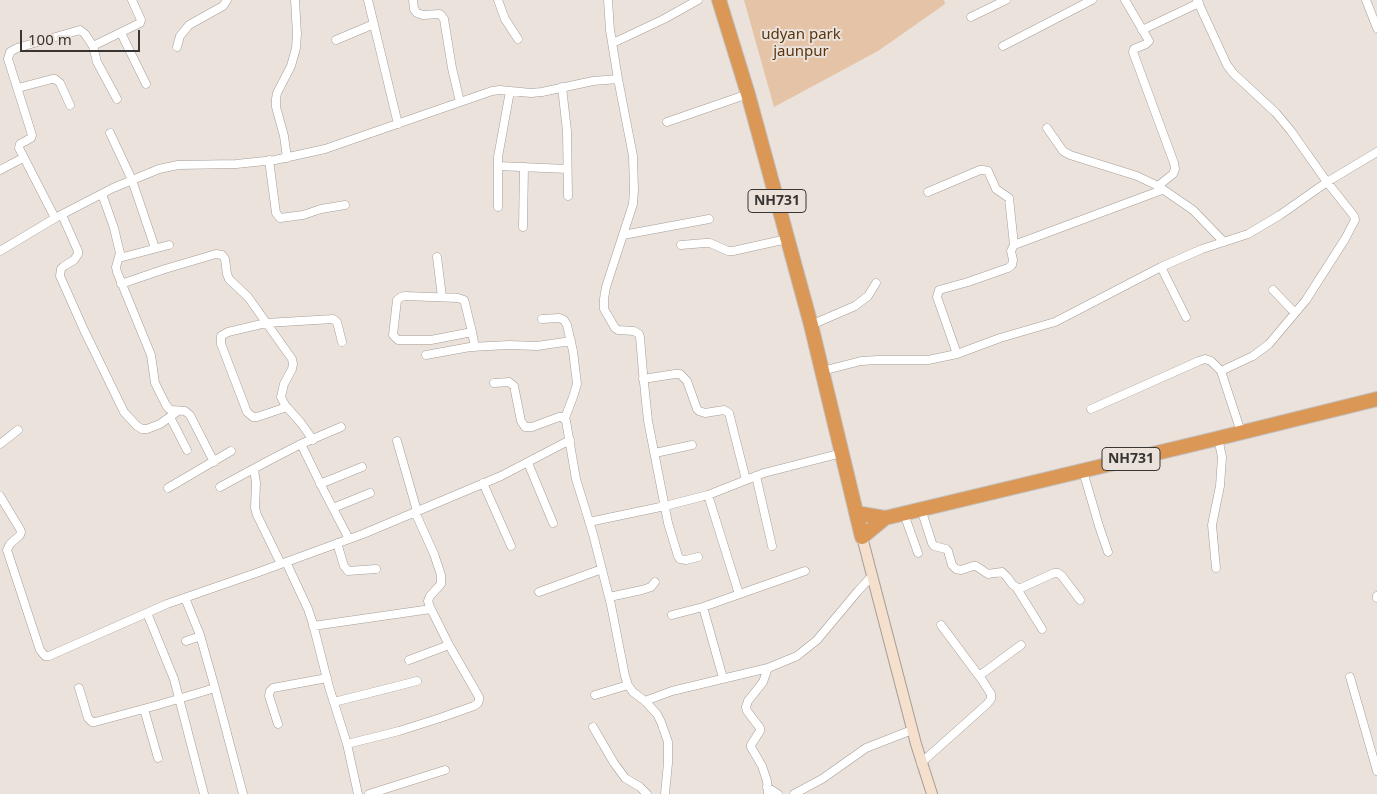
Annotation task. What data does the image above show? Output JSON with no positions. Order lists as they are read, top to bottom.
{
  "streets": {
    "highway": ["NH731"]
  },
  "parks": ["udyan park jaunpur"],
  "scale_bar": "100 m"
}
